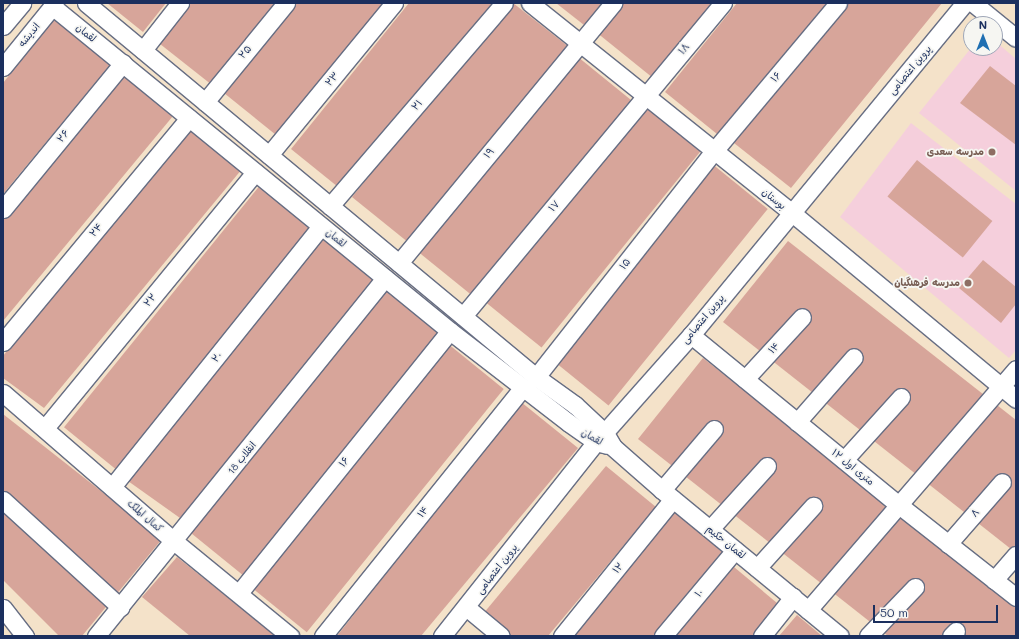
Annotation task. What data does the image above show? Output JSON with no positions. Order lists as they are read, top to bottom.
{
  "streets": {
    "street": [
      "لقمان",
      "اندیشه",
      "۱۸",
      "۲۵",
      "پروین اعتصامی",
      "۱۶",
      "۲۳",
      "۲۱",
      "۲۶",
      "۱۹",
      "بوستان",
      "۱۷",
      "۲۴",
      "۱۵",
      "۲۲",
      "۱۴",
      "۲۰",
      "انقلاب 18",
      "۱۲ متری اول",
      "۸",
      "کمال الملک",
      "لقمان حکیم",
      "۱۲",
      "۱۰"
    ]
  },
  "crossings": [
    ["لقمان", "اندیشه"],
    ["لقمان", "۲۵"],
    ["لقمان", "پروین اعتصامی"],
    ["لقمان", "۱۶"],
    ["لقمان", "۲۳"],
    ["لقمان", "۲۱"],
    ["لقمان", "۲۶"],
    ["لقمان", "۱۹"],
    ["لقمان", "۱۷"],
    ["لقمان", "۲۴"],
    ["لقمان", "۱۵"],
    ["لقمان", "۲۲"],
    ["لقمان", "۱۴"],
    ["لقمان", "۲۰"],
    ["لقمان", "انقلاب 18"],
    ["لقمان", "لقمان حکیم"],
    ["۱۸", "بوستان"],
    ["۱۸", "۱۷"],
    ["پروین اعتصامی", "بوستان"],
    ["پروین اعتصامی", "۱۲ متری اول"],
    ["۱۶", "بوستان"],
    ["۱۶", "۱۵"],
    ["۱۶", "کمال الملک"],
    ["۱۹", "بوستان"],
    ["بوستان", "۱۷"],
    ["بوستان", "۱۵"],
    ["۲۲", "کمال الملک"],
    ["۱۴", "۱۲ متری اول"],
    ["۲۰", "کمال الملک"],
    ["انقلاب 18", "کمال الملک"],
    ["۱۲ متری اول", "۸"],
    ["لقمان حکیم", "۱۲"],
    ["لقمان حکیم", "۱۰"]
  ],
  "places": ["مدرسه سعدی", "مدرسه فرهنگیان"],
  "scale_bar": "50 m",
  "north": "top"
}
